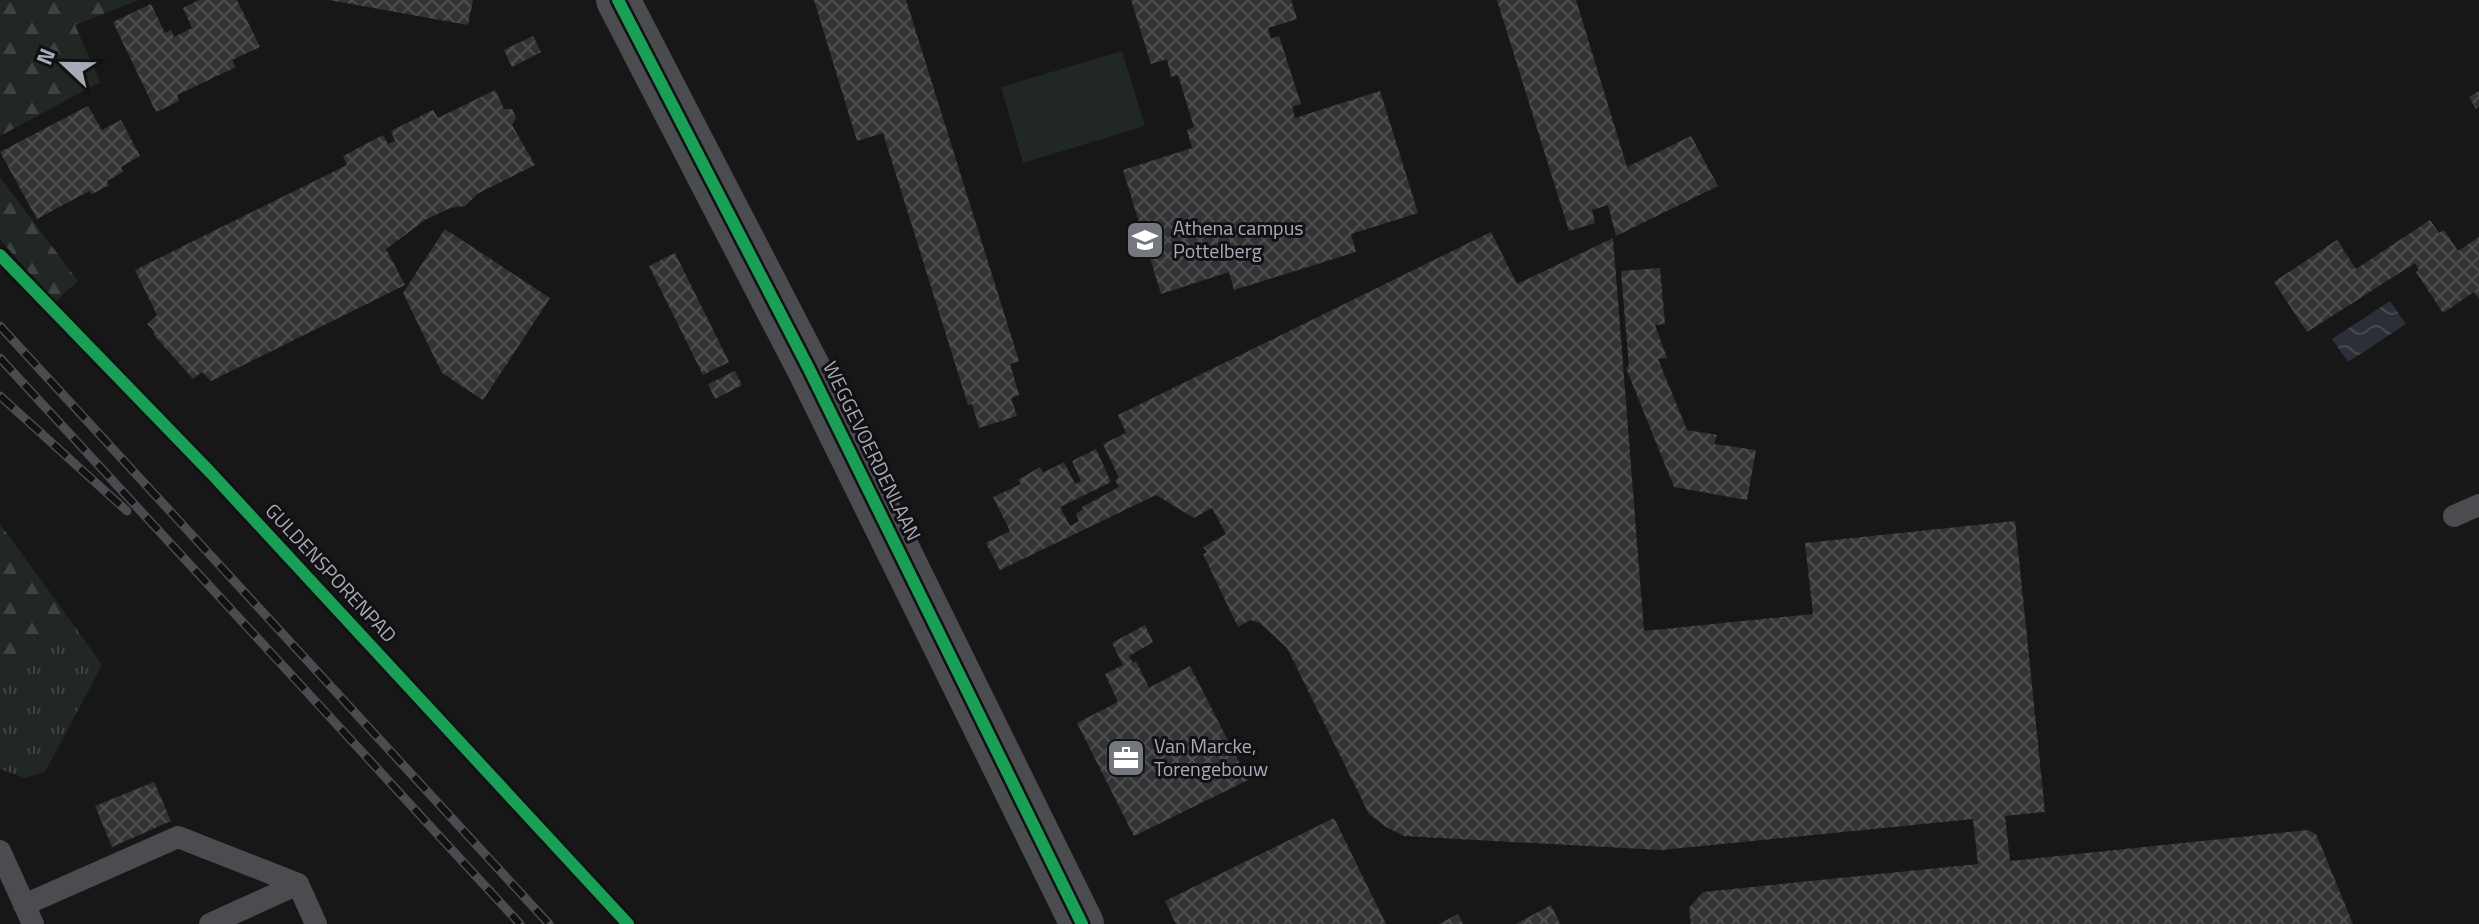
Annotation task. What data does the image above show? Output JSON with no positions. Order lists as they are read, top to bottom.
{
  "streets": {
    "street": ["WEGGEVOERDENLAAN"],
    "cycle path": ["GULDENSPORENPAD"]
  },
  "places": {
    "school or university": ["Athena campus Pottelberg"],
    "office": ["Van Marcke, Torengebouw"]
  },
  "north": "left"
}
